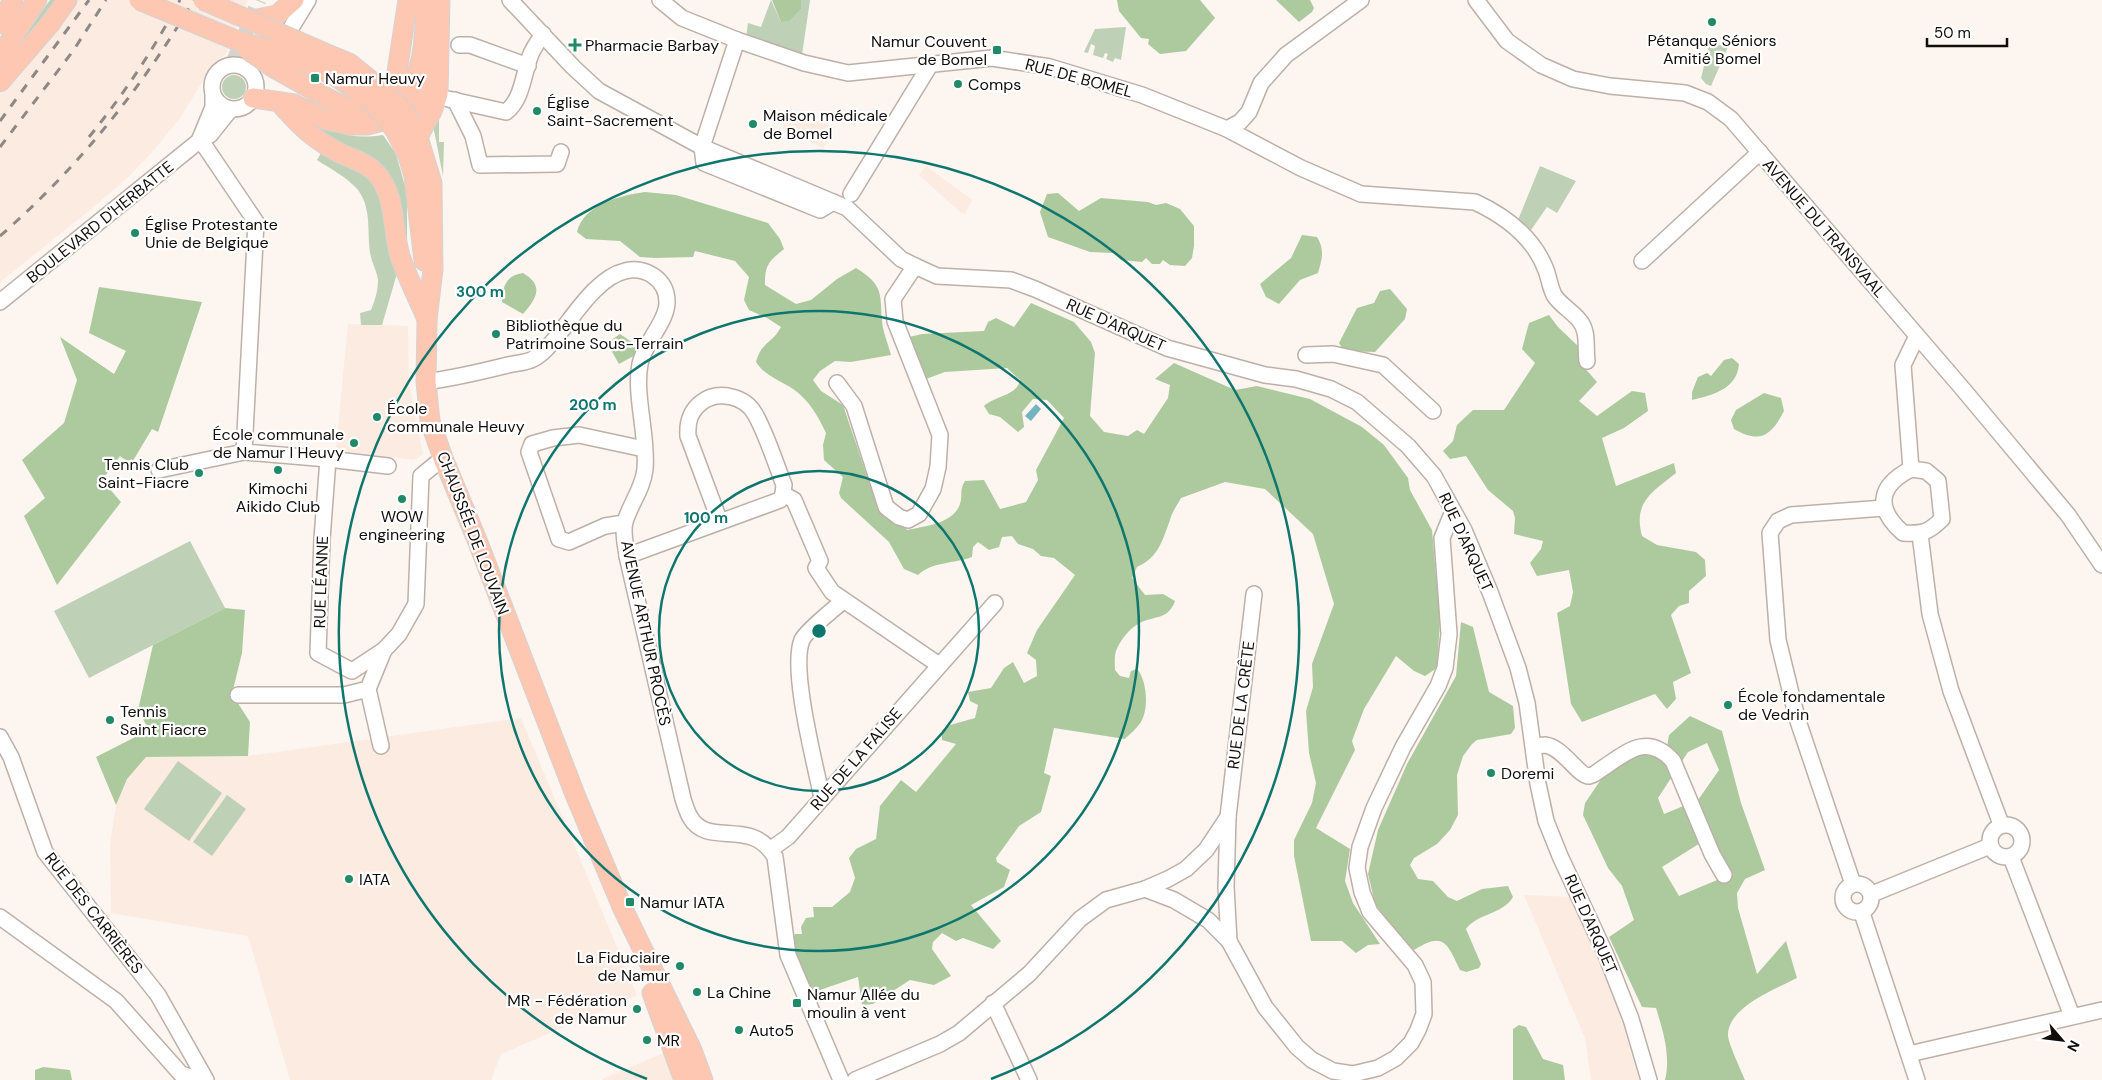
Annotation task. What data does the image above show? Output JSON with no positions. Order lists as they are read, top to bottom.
{
  "streets": {
    "main road": ["CHAUSSÉE DE LOUVAIN"],
    "street": [
      "RUE DE BOMEL",
      "BOULEVARD D'HERBATTE",
      "AVENUE DU TRANSVAAL",
      "RUE D'ARQUET",
      "RUE LÉANNE",
      "AVENUE ARTHUR PROCÈS",
      "RUE DE LA CRÊTE",
      "RUE DE LA FALISE",
      "RUE DES CARRIÈRES"
    ]
  },
  "crossings": [
    ["CHAUSSÉE DE LOUVAIN", "AVENUE ARTHUR PROCÈS"],
    ["AVENUE ARTHUR PROCÈS", "RUE DE LA FALISE"]
  ],
  "places": {
    "other": [
      "Pétanque Séniors Amitié Bomel",
      "Comps",
      "Église Saint-Sacrement",
      "Maison médicale de Bomel",
      "Église Protestante Unie de Belgique",
      "Bibliothèque du Patrimoine Sous-Terrain",
      "École communale Heuvy",
      "École communale de Namur I Heuvy",
      "Kimochi Aikido Club",
      "Tennis Club Saint-Fiacre",
      "WOW engineering",
      "École fondamentale de Vedrin",
      "Tennis Saint Fiacre",
      "Doremi",
      "IATA",
      "La Fiduciaire de Namur",
      "La Chine",
      "MR - Fédération de Namur",
      "Auto5",
      "MR"
    ],
    "health": ["Pharmacie Barbay"],
    "transit": [
      "Namur Couvent de Bomel",
      "Namur Heuvy",
      "Namur IATA",
      "Namur Allée du moulin à vent"
    ]
  },
  "scale_bar": "50 m",
  "north": "bottom right",
  "rings": ["300 m", "200 m", "100 m"]
}
